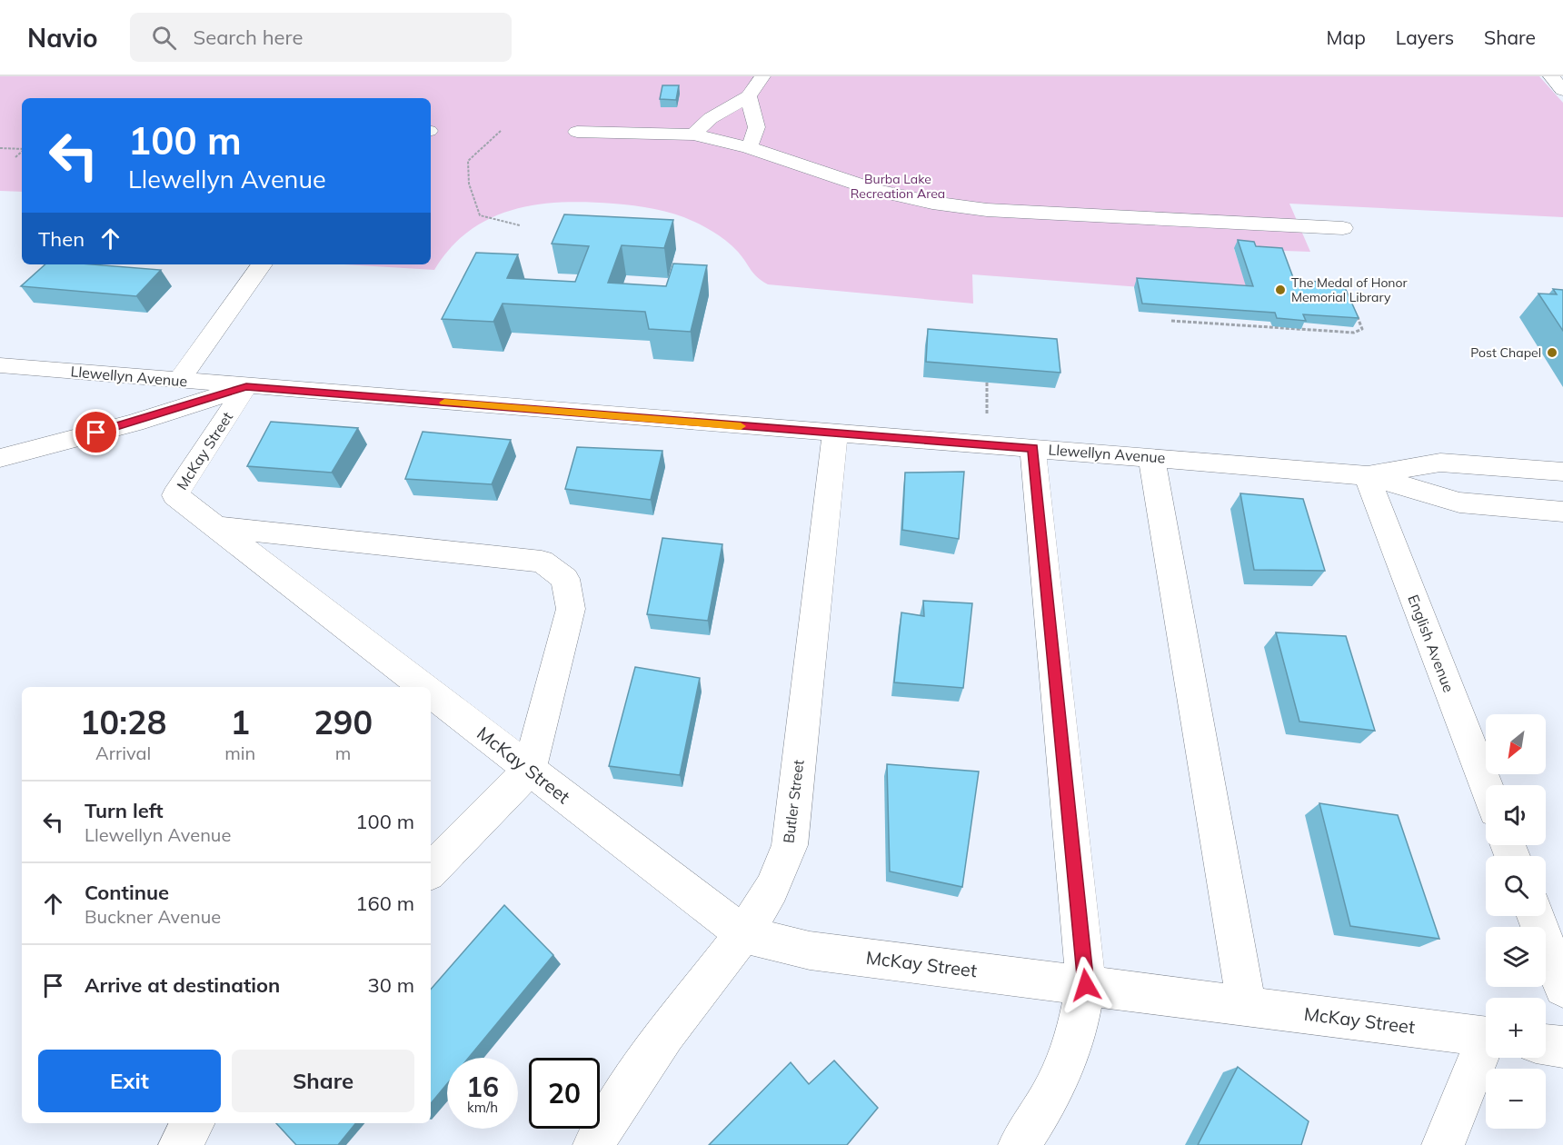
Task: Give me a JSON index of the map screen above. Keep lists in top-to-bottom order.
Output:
{
  "streets": {
    "street": [
      "Llewellyn Avenue",
      "McKay Street",
      "English Avenue",
      "Butler Street"
    ]
  },
  "crossings": [
    ["Llewellyn Avenue", "McKay Street"],
    ["Llewellyn Avenue", "English Avenue"],
    ["Llewellyn Avenue", "Butler Street"],
    ["McKay Street", "Butler Street"]
  ],
  "parks": ["Burba Lake Recreation Area"],
  "places": ["The Medal of Honor Memorial Library", "Post Chapel"],
  "north": "bottom left",
  "page": {
    "header": "Navio",
    "search": "Search here",
    "nav": ["Map", "Layers", "Share"],
    "turn": ["100 m", "Llewellyn Avenue"],
    "then": "Then",
    "eta": [
      "10:28",
      "Arrival",
      "1",
      "min",
      "290",
      "m"
    ],
    "map_buttons": ["+", "−"],
    "list": [
      {
        "name": "Turn left",
        "note": "Llewellyn Avenue",
        "value": "100 m"
      },
      {
        "name": "Continue",
        "note": "Buckner Avenue",
        "value": "160 m"
      },
      {
        "name": "Arrive at destination",
        "value": "30 m"
      }
    ],
    "buttons": ["Exit", "Share"],
    "speed": "16 km/h",
    "limit": "20"
  }
}
